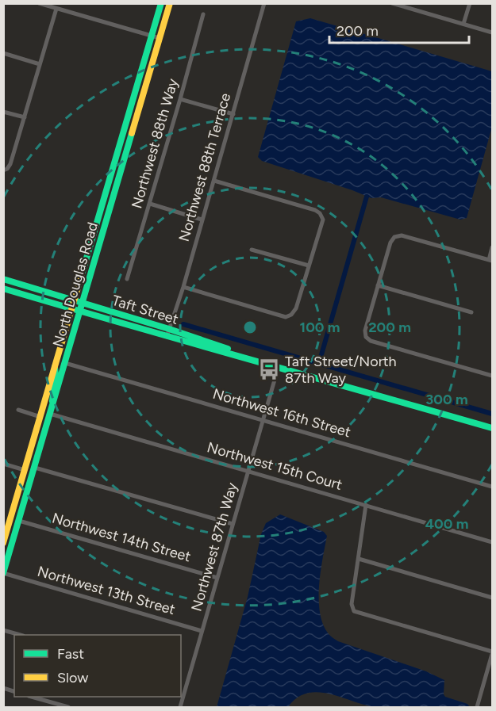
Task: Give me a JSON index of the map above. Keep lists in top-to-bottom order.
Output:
{
  "streets": {
    "main road": ["North Douglas Road", "Taft Street"],
    "street": [
      "Northwest 88th Way",
      "Northwest 88th Terrace",
      "Northwest 16th Street",
      "Northwest 15th Court",
      "Northwest 14th Street",
      "Northwest 87th Way",
      "Northwest 13th Street"
    ]
  },
  "crossings": [
    ["Northwest 88th Terrace", "Taft Street"],
    ["North Douglas Road", "Taft Street"],
    ["North Douglas Road", "Northwest 16th Street"],
    ["North Douglas Road", "Northwest 15th Court"],
    ["North Douglas Road", "Northwest 14th Street"],
    ["North Douglas Road", "Northwest 13th Street"],
    ["Taft Street", "Northwest 87th Way"],
    ["Northwest 16th Street", "Northwest 87th Way"],
    ["Northwest 15th Court", "Northwest 87th Way"],
    ["Northwest 14th Street", "Northwest 87th Way"],
    ["Northwest 87th Way", "Northwest 13th Street"]
  ],
  "places": {
    "bus stop": ["Taft Street/North 87th Way"]
  },
  "legend": ["Fast", "Slow"],
  "scale_bar": "200 m",
  "rings": [
    "100 m",
    "200 m",
    "300 m",
    "400 m"
  ]
}
